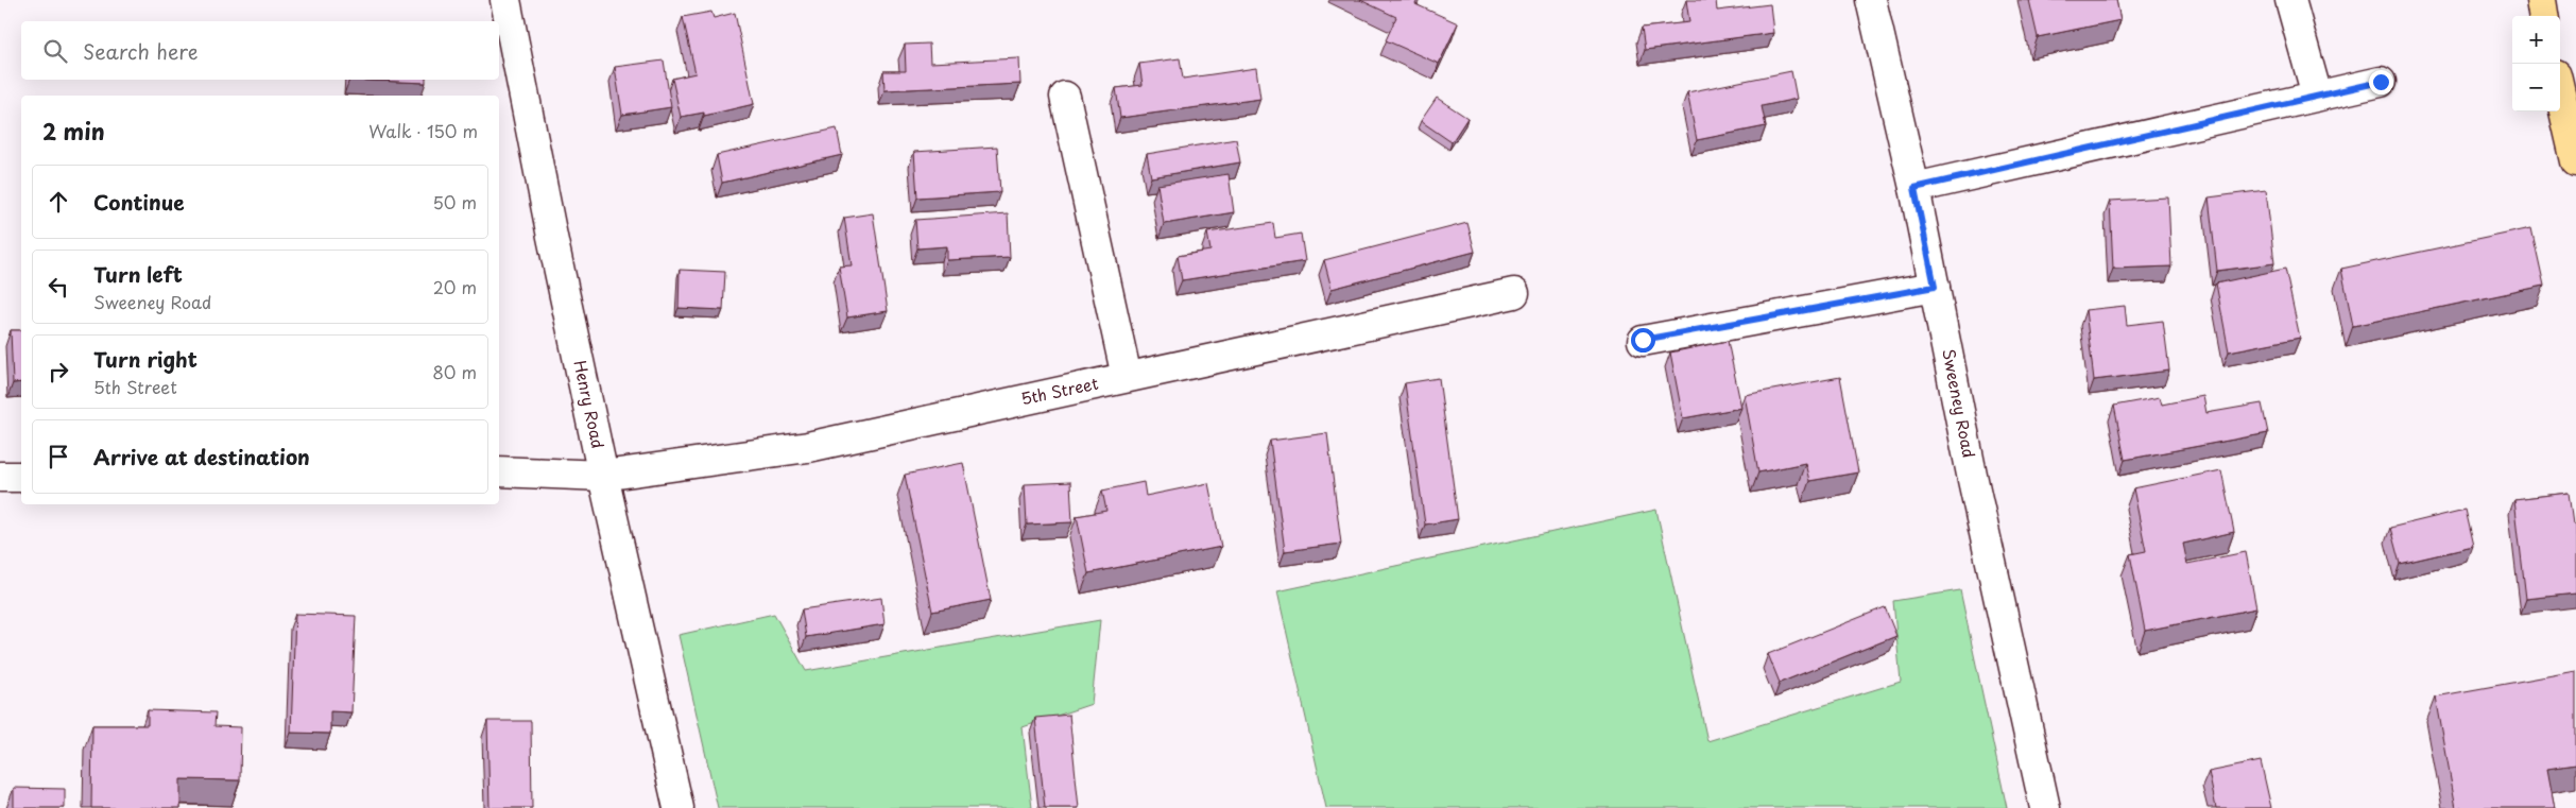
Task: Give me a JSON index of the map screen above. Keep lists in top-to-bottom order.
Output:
{
  "streets": {
    "street": ["5th Street", "Sweeney Road", "Henry Road"]
  },
  "crossings": [
    ["5th Street", "Henry Road"]
  ],
  "page": {
    "map_buttons": ["+", "−"],
    "search": "Search here",
    "heading": ["2 min", "Walk · 150 m"],
    "list": [
      ["Continue", "50 m"],
      ["Turn left", "Sweeney Road", "20 m"],
      ["Turn right", "5th Street", "80 m"],
      "Arrive at destination"
    ]
  }
}
